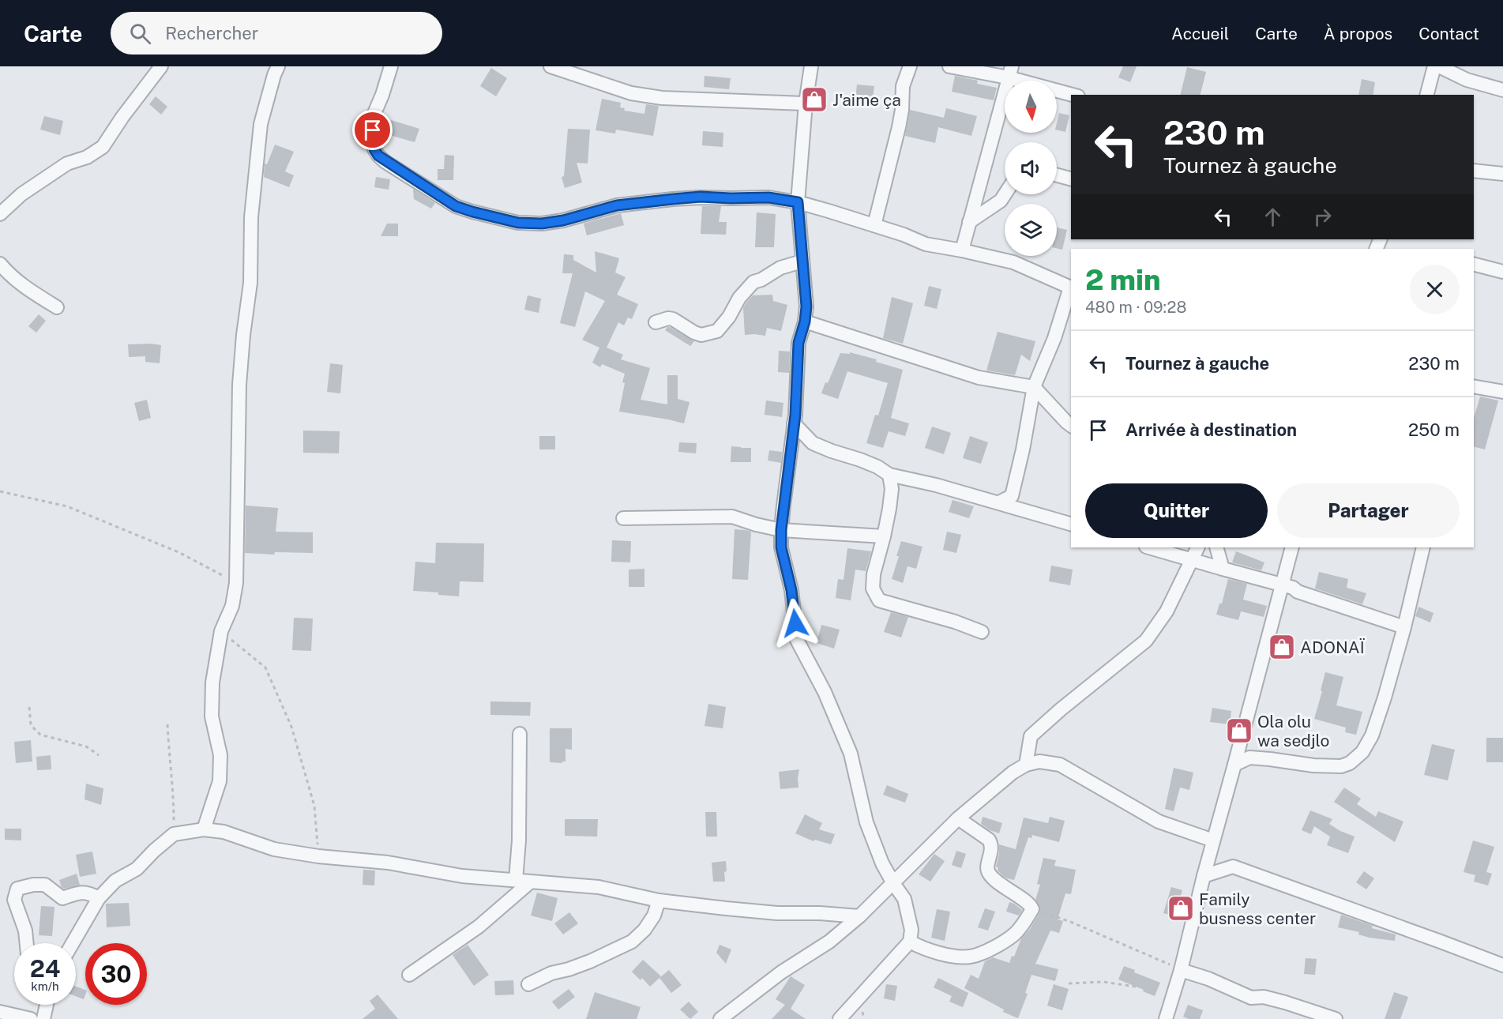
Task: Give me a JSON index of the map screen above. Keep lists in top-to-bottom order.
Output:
{
  "places": {
    "shop": [
      "J'aime ça",
      "ADONAÏ",
      "Ola olu wa sedjlo",
      "Family busness center"
    ]
  },
  "north": "bottom",
  "page": {
    "header": "Carte",
    "search": "Rechercher",
    "nav": [
      "Accueil",
      "Carte",
      "À propos",
      "Contact"
    ],
    "turn": ["230 m", "Tournez à gauche"],
    "heading": ["2 min", "480 m · 09:28"],
    "list": [
      {
        "name": "Tournez à gauche",
        "value": "230 m"
      },
      {
        "name": "Arrivée à destination",
        "value": "250 m"
      }
    ],
    "buttons": ["Quitter", "Partager"],
    "speed": "24 km/h",
    "limit": "30"
  }
}
